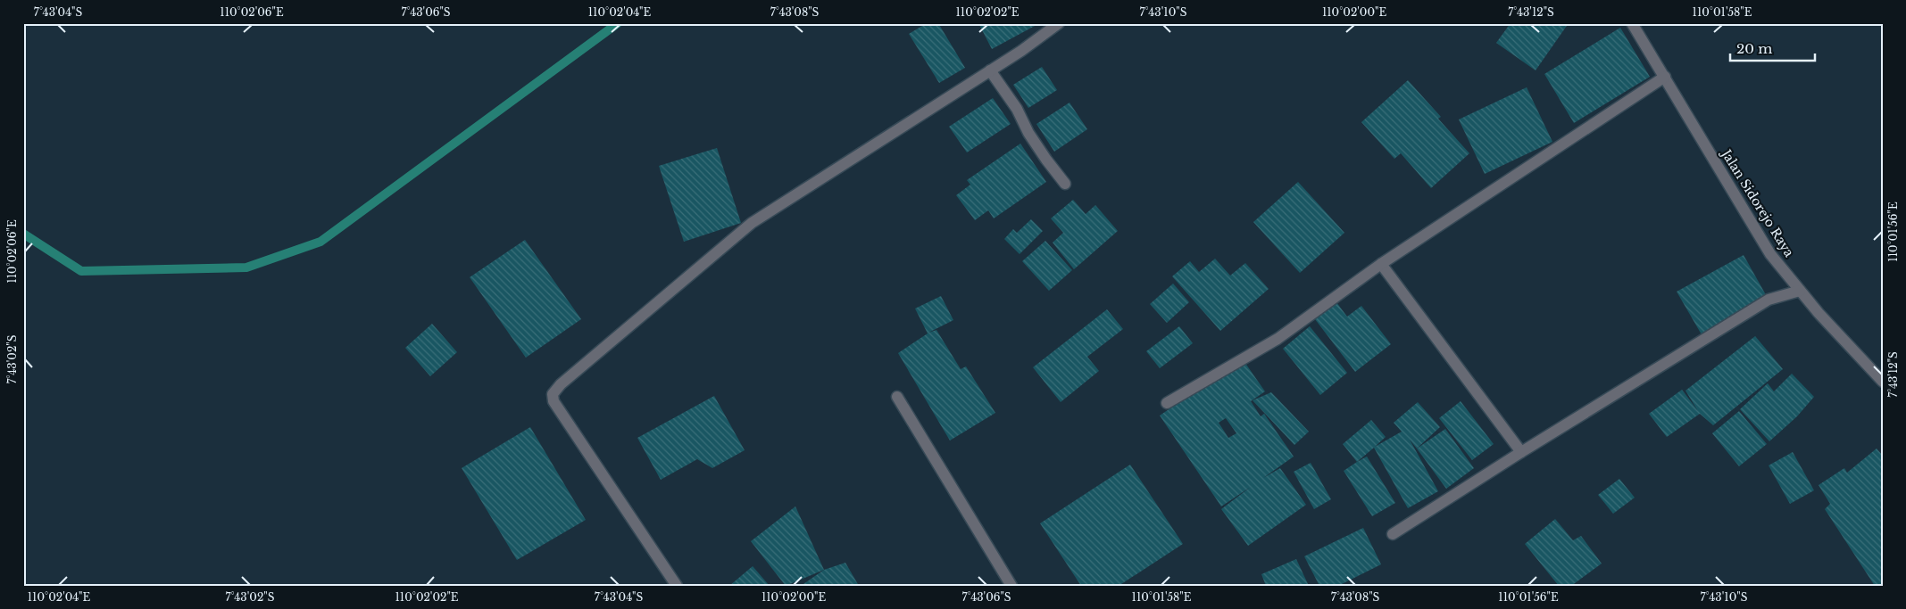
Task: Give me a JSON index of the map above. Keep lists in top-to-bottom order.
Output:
{
  "streets": {
    "street": ["Jalan Sidorejo Raya"]
  },
  "scale_bar": "20 m",
  "coordinates": [
    "7°43'04\"S",
    "110°02'06\"E",
    "7°43'06\"S",
    "110°02'04\"E",
    "7°43'08\"S",
    "110°02'02\"E",
    "7°43'10\"S",
    "110°02'00\"E",
    "7°43'12\"S",
    "110°01'58\"E",
    "110°01'56\"E",
    "7°43'02\"S"
  ]
}
